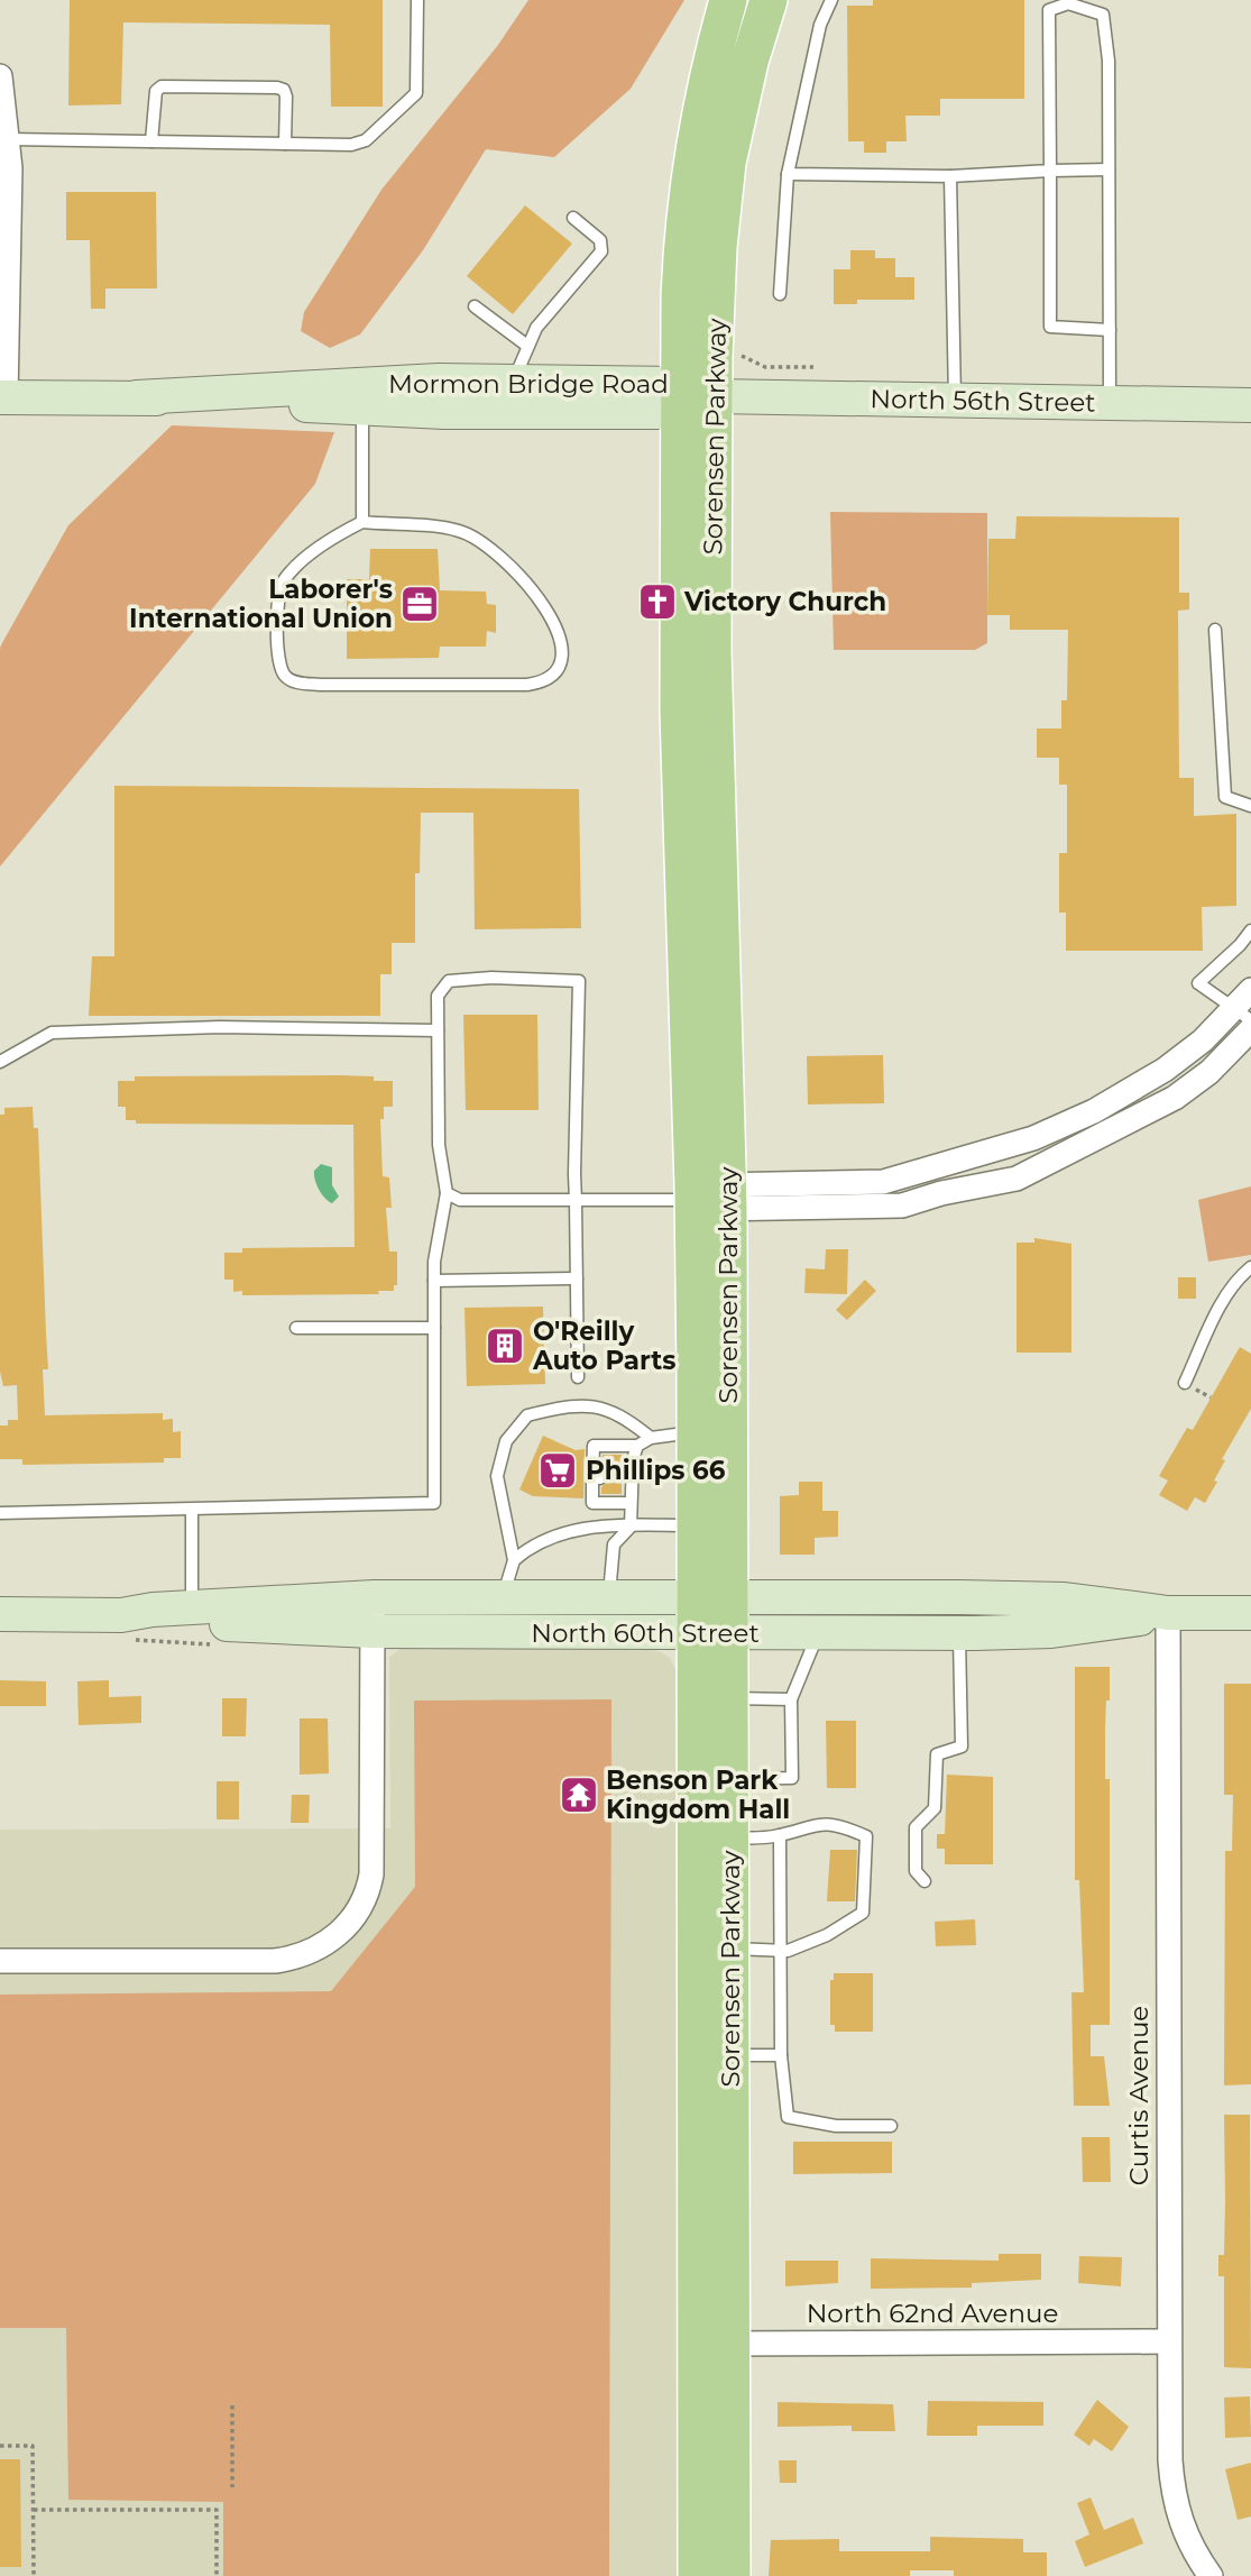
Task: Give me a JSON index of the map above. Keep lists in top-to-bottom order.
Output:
{
  "streets": {
    "main road": [
      "Mormon Bridge Road",
      "North 56th Street",
      "Sorensen Parkway",
      "North 60th Street"
    ],
    "street": ["Curtis Avenue", "North 62nd Avenue"]
  },
  "crossings": [
    ["Mormon Bridge Road", "North 56th Street"],
    ["Mormon Bridge Road", "Sorensen Parkway"],
    ["North 56th Street", "Sorensen Parkway"],
    ["Sorensen Parkway", "North 60th Street"],
    ["Sorensen Parkway", "North 62nd Avenue"],
    ["North 60th Street", "Curtis Avenue"],
    ["Curtis Avenue", "North 62nd Avenue"]
  ],
  "places": {
    "church": ["Victory Church"],
    "office": ["Laborer's International Union"],
    "building": ["O'Reilly Auto Parts"],
    "supermarket": ["Phillips 66"],
    "temple": ["Benson Park Kingdom Hall"]
  }
}
